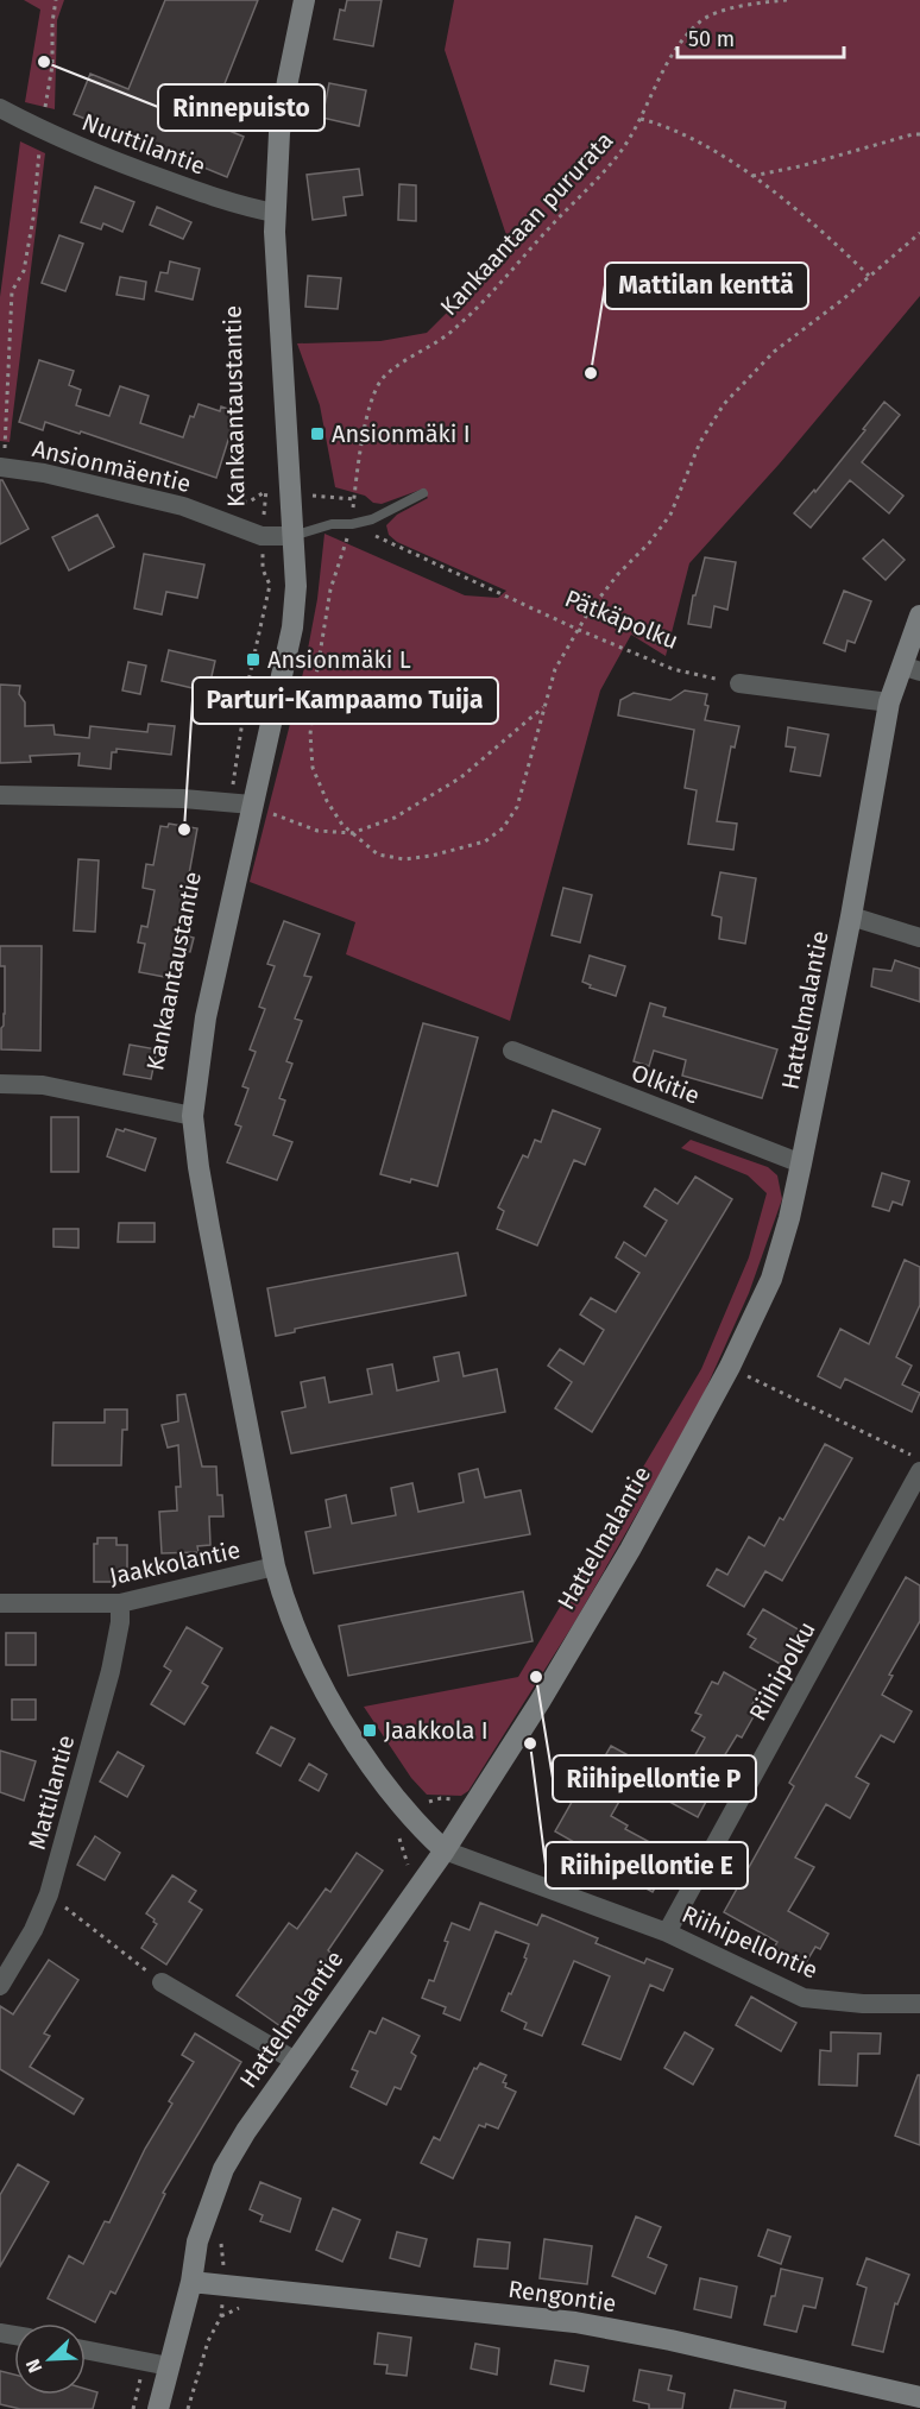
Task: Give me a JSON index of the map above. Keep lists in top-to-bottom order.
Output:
{
  "streets": {
    "street": [
      "Nuuttilantie",
      "Kankaantaustantie",
      "Ansionmäentie",
      "Hattelmalantie",
      "Olkitie",
      "Jaakkolantie",
      "Riihipolku",
      "Mattilantie",
      "Riihipellontie",
      "Rengontie"
    ],
    "path": ["Kankaantaan pururata", "Pätkäpolku"]
  },
  "crossings": [
    ["Nuuttilantie", "Kankaantaustantie"],
    ["Kankaantaan pururata", "Pätkäpolku"],
    ["Kankaantaustantie", "Ansionmäentie"],
    ["Kankaantaustantie", "Hattelmalantie"],
    ["Kankaantaustantie", "Jaakkolantie"],
    ["Kankaantaustantie", "Riihipellontie"],
    ["Hattelmalantie", "Olkitie"],
    ["Hattelmalantie", "Riihipellontie"],
    ["Hattelmalantie", "Rengontie"],
    ["Jaakkolantie", "Mattilantie"],
    ["Riihipolku", "Riihipellontie"]
  ],
  "places": {
    "other": [
      "Rinnepuisto",
      "Mattilan kenttä",
      "Parturi-Kampaamo Tuija",
      "Riihipellontie P",
      "Riihipellontie E"
    ],
    "transit": ["Ansionmäki I", "Ansionmäki L", "Jaakkola I"]
  },
  "scale_bar": "50 m",
  "north": "bottom left"
}
